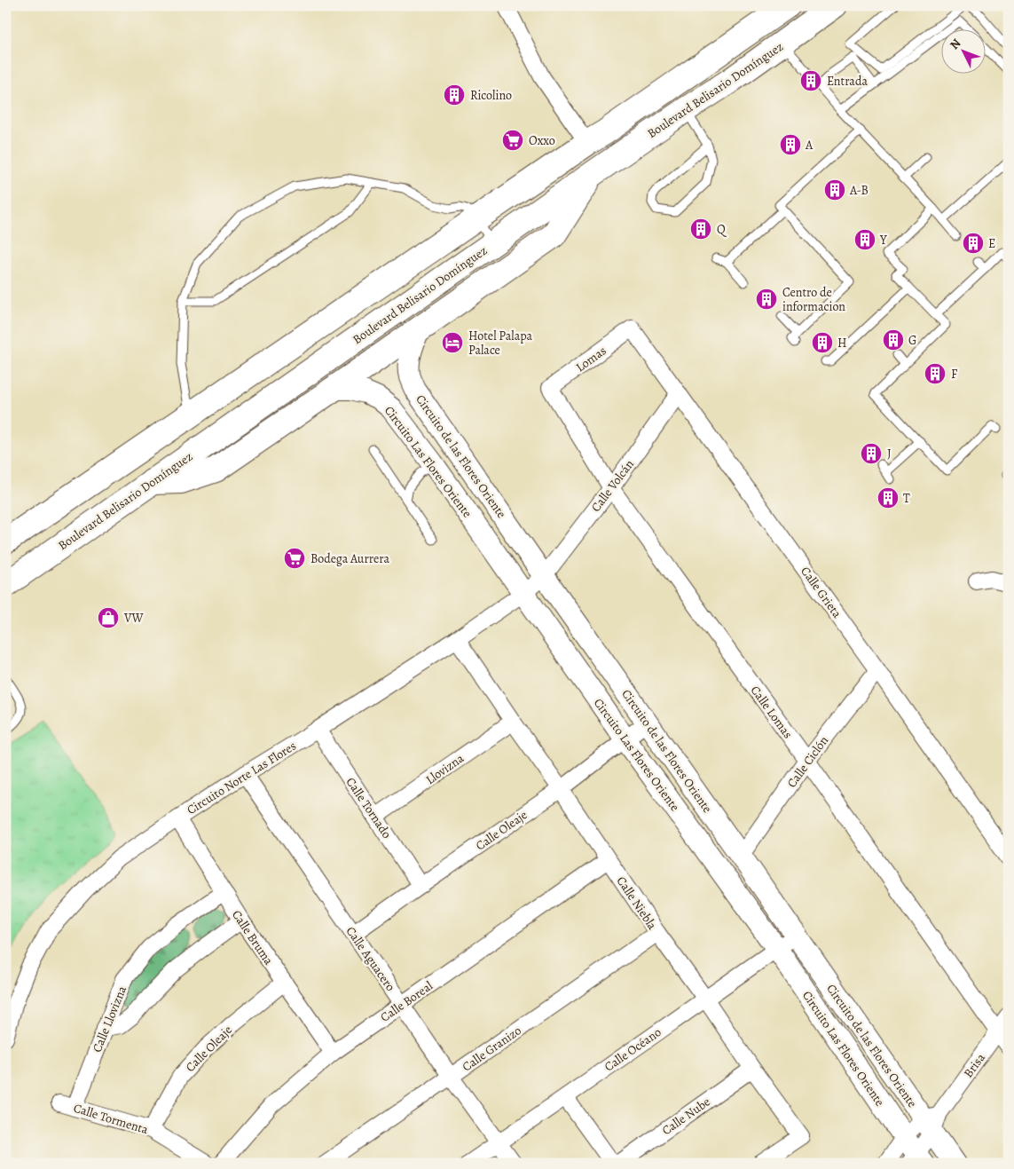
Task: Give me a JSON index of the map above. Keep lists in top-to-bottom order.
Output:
{
  "streets": {
    "main road": ["Boulevard Belisario Domínguez", "Circuito de las Flores Oriente", "Circuito Las Flores Oriente"],
    "street": [
      "Lomas",
      "Calle Volcán",
      "Calle Grieta",
      "Calle Lomas",
      "Calle Ciclón",
      "Llovizna",
      "Circuito Norte Las Flores",
      "Calle Tornado",
      "Calle Oleaje",
      "Calle Niebla",
      "Calle Bruma",
      "Calle Aguacero",
      "Calle Boreal",
      "Calle Llovizna",
      "Calle Granizo",
      "Calle Océano",
      "Brisa",
      "Calle Nube",
      "Calle Tormenta"
    ]
  },
  "crossings": [
    ["Lomas", "Calle Grieta"],
    ["Lomas", "Calle Lomas"],
    ["Circuito de las Flores Oriente", "Calle Volcán"],
    ["Circuito de las Flores Oriente", "Calle Ciclón"],
    ["Circuito de las Flores Oriente", "Circuito Norte Las Flores"],
    ["Circuito de las Flores Oriente", "Calle Oleaje"],
    ["Circuito de las Flores Oriente", "Calle Océano"],
    ["Circuito de las Flores Oriente", "Brisa"],
    ["Circuito Las Flores Oriente", "Circuito Norte Las Flores"],
    ["Circuito Las Flores Oriente", "Calle Oleaje"],
    ["Circuito Las Flores Oriente", "Calle Océano"],
    ["Circuito Las Flores Oriente", "Brisa"],
    ["Calle Volcán", "Calle Grieta"],
    ["Calle Volcán", "Calle Lomas"],
    ["Calle Volcán", "Circuito Norte Las Flores"],
    ["Calle Grieta", "Calle Ciclón"],
    ["Calle Lomas", "Calle Ciclón"],
    ["Calle Lomas", "Brisa"],
    ["Llovizna", "Calle Tornado"],
    ["Llovizna", "Calle Niebla"],
    ["Circuito Norte Las Flores", "Calle Tornado"],
    ["Circuito Norte Las Flores", "Calle Niebla"],
    ["Circuito Norte Las Flores", "Calle Bruma"],
    ["Circuito Norte Las Flores", "Calle Aguacero"],
    ["Calle Tornado", "Calle Oleaje"],
    ["Calle Oleaje", "Calle Niebla"],
    ["Calle Oleaje", "Calle Bruma"],
    ["Calle Oleaje", "Calle Aguacero"],
    ["Calle Oleaje", "Calle Tormenta"],
    ["Calle Niebla", "Calle Boreal"],
    ["Calle Niebla", "Calle Granizo"],
    ["Calle Niebla", "Calle Océano"],
    ["Calle Niebla", "Calle Nube"],
    ["Calle Bruma", "Calle Boreal"],
    ["Calle Bruma", "Calle Llovizna"],
    ["Calle Aguacero", "Calle Boreal"],
    ["Calle Aguacero", "Calle Granizo"],
    ["Calle Aguacero", "Calle Océano"],
    ["Calle Llovizna", "Calle Tormenta"]
  ],
  "places": {
    "building": [
      "Entrada",
      "Ricolino",
      "A",
      "A-B",
      "Q",
      "Y",
      "E",
      "Centro de informacion",
      "G",
      "H",
      "F",
      "J",
      "T"
    ],
    "supermarket": ["Oxxo", "Bodega Aurrera"],
    "hotel": ["Hotel Palapa Palace"],
    "shop": ["VW"]
  },
  "north": "top left"
}
